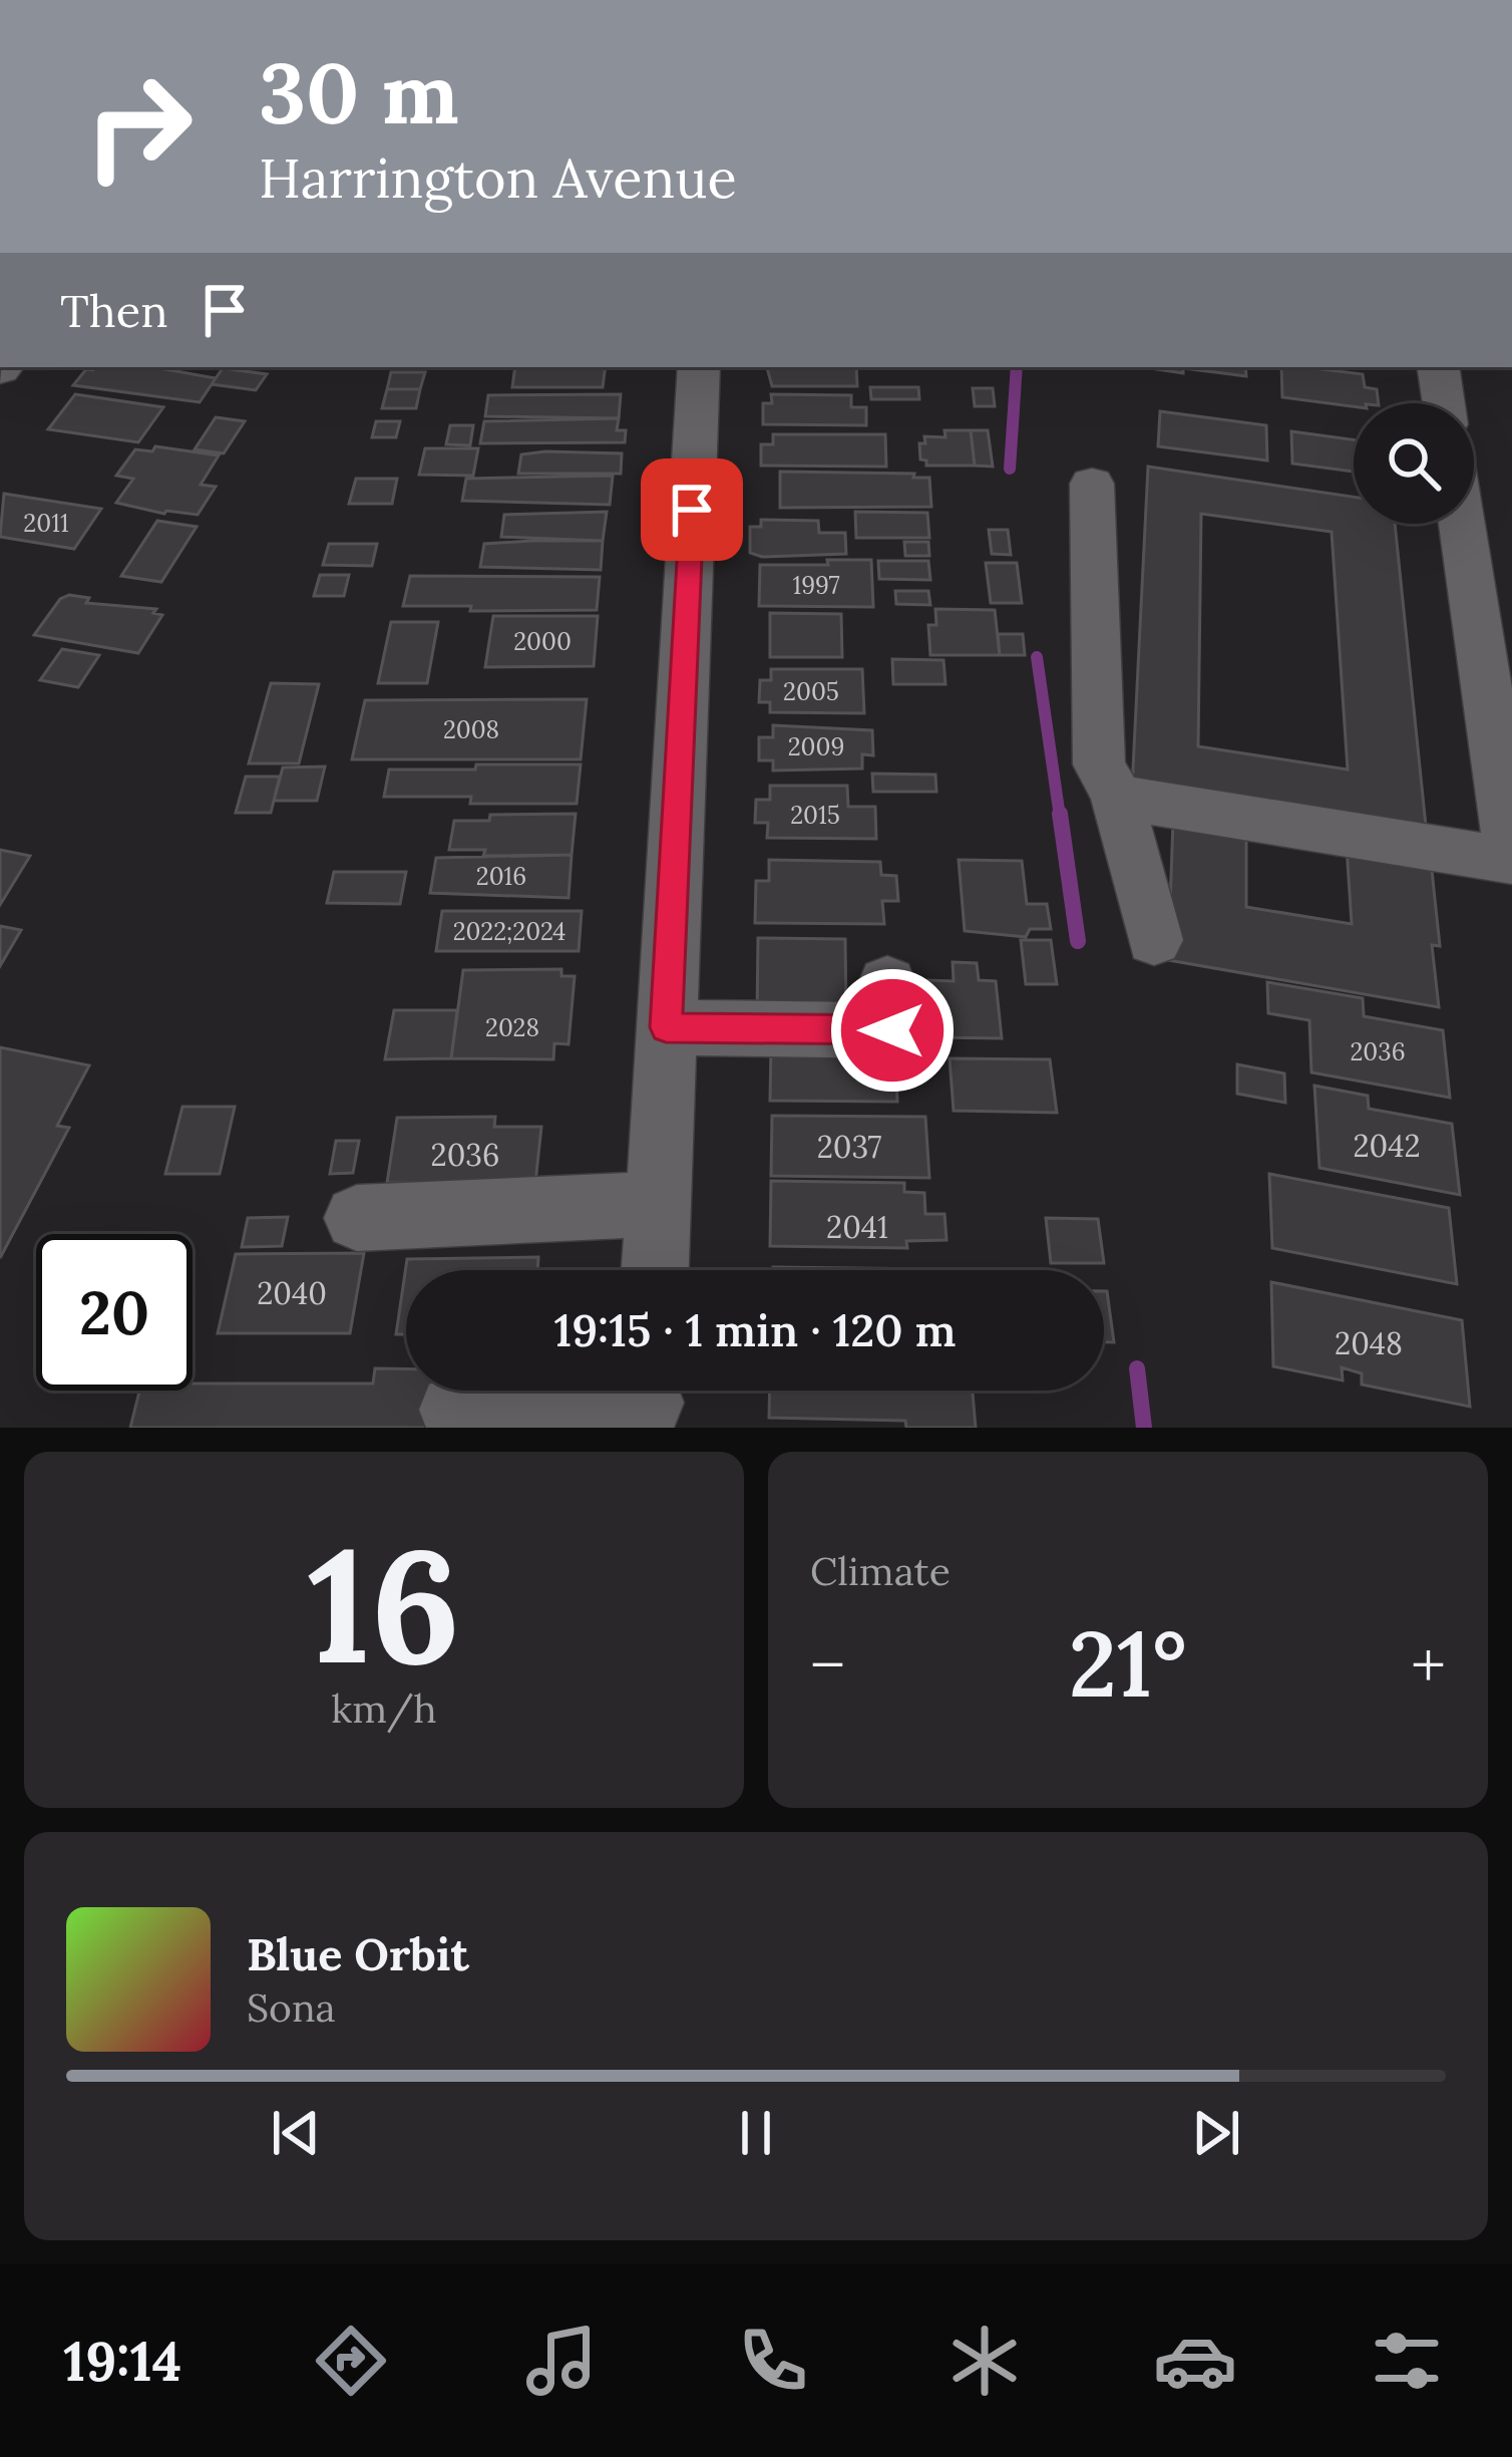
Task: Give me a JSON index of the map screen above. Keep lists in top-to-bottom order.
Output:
{
  "house_numbers": [
    "2011",
    "1997",
    "2000",
    "2005",
    "2008",
    "2009",
    "2015",
    "2016",
    "2022;2024",
    "2028",
    "2036",
    "2042",
    "2037",
    "2036",
    "2041",
    "2040",
    "2048"
  ],
  "page": {
    "turn": ["30 m", "Harrington Avenue"],
    "then": "Then",
    "limit": "20",
    "trip": "19:15 · 1 min · 120 m",
    "tile": [
      ["16", "km/h"],
      "Climate"
    ],
    "heat": ["−", "21°", "+"],
    "song": ["Blue Orbit", "Sona"],
    "tabs": "19:14"
  }
}
